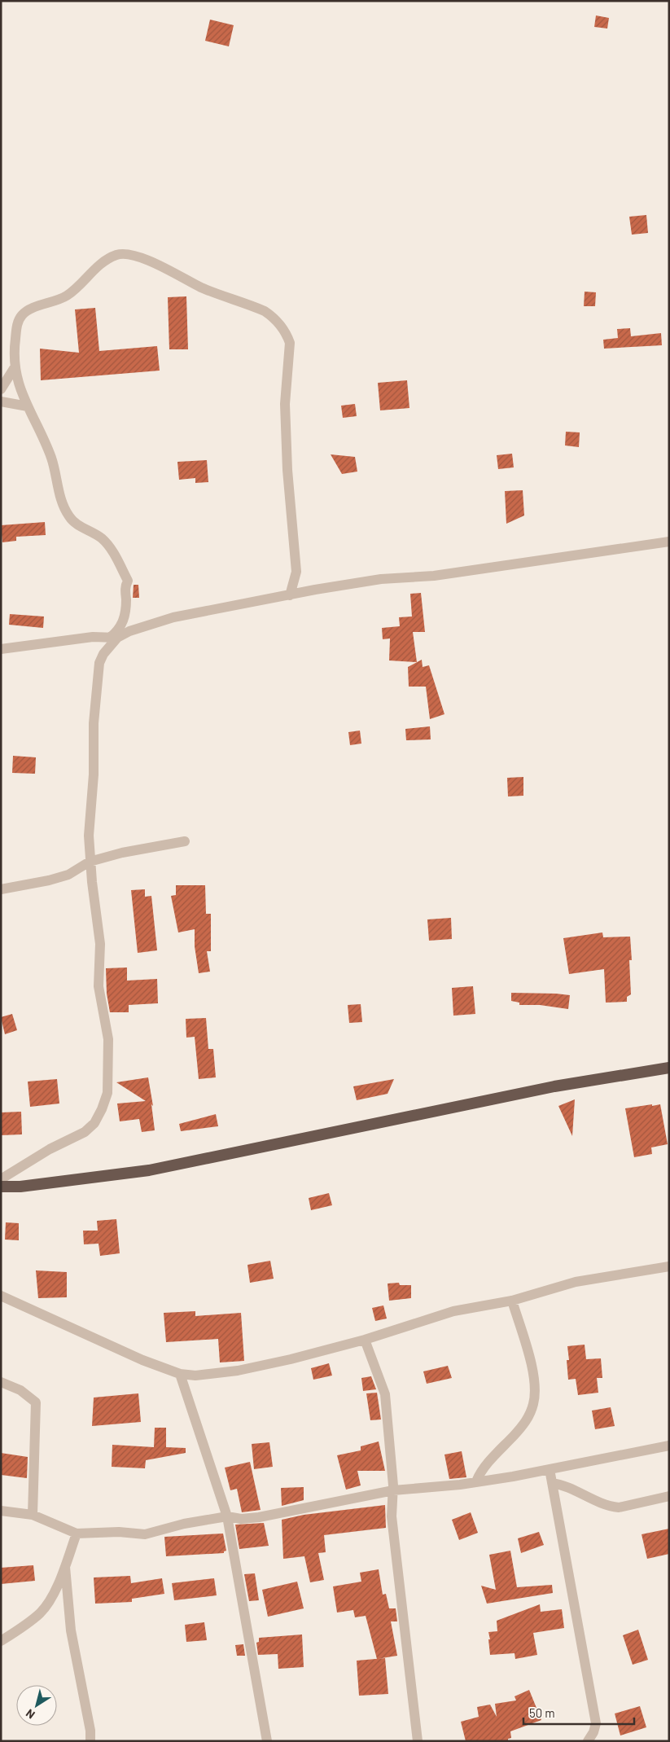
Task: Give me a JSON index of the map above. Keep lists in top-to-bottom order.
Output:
{
  "scale_bar": "50 m",
  "north": "bottom left"
}
